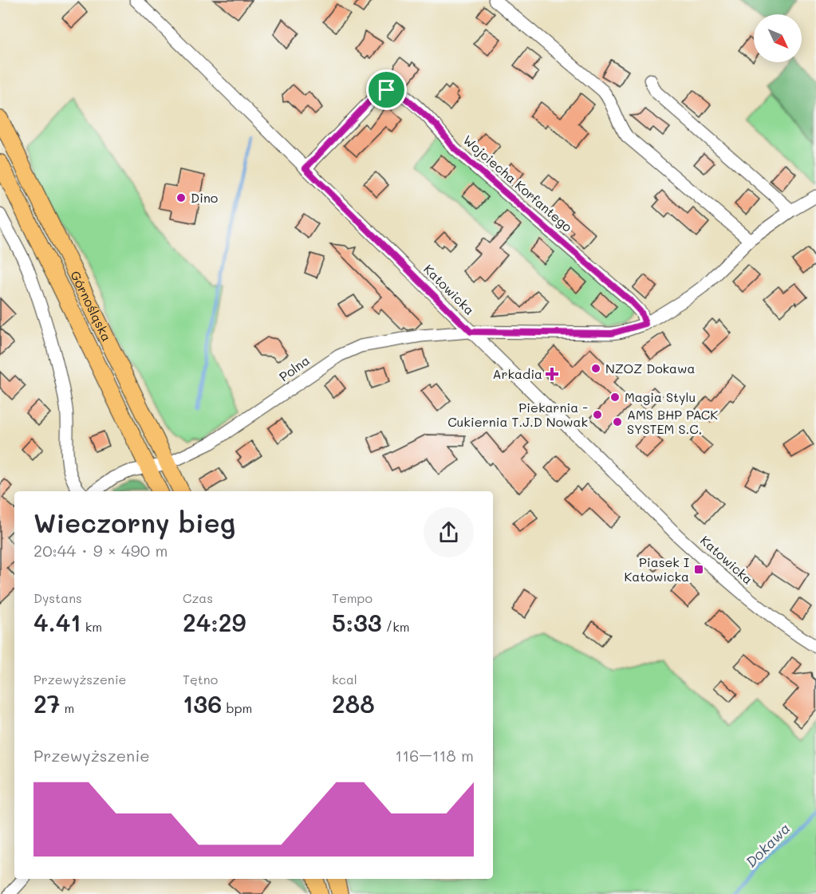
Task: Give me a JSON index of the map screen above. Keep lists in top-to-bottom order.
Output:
{
  "streets": {
    "main road": ["Górnośląska"],
    "street": ["Wojciecha Korfantego", "Katowicka", "Polna"]
  },
  "crossings": [
    ["Wojciecha Korfantego", "Katowicka"],
    ["Wojciecha Korfantego", "Polna"],
    ["Katowicka", "Polna"],
    ["Górnośląska", "Polna"]
  ],
  "water": ["Dokawa"],
  "places": {
    "other": [
      "Dino",
      "NZOZ Dokawa",
      "Magia Stylu",
      "Piekarnia - Cukiernia T.J.D Nowak",
      "AMS BHP PACK SYSTEM S.C."
    ],
    "health": ["Arkadia"],
    "transit": ["Piasek I Katowicka"]
  },
  "north": "bottom right",
  "page": {
    "heading": ["Wieczorny bieg", "20:44 · 9 × 490 m"],
    "stats": [
      ["Dystans", "4.41 km"],
      ["Czas", "24:29"],
      ["Tempo", "5:33 /km"],
      ["Przewyższenie", "27 m"],
      ["Tętno", "136 bpm"],
      ["kcal", "288"]
    ],
    "chart": ["Przewyższenie", "116–118 m"]
  }
}
